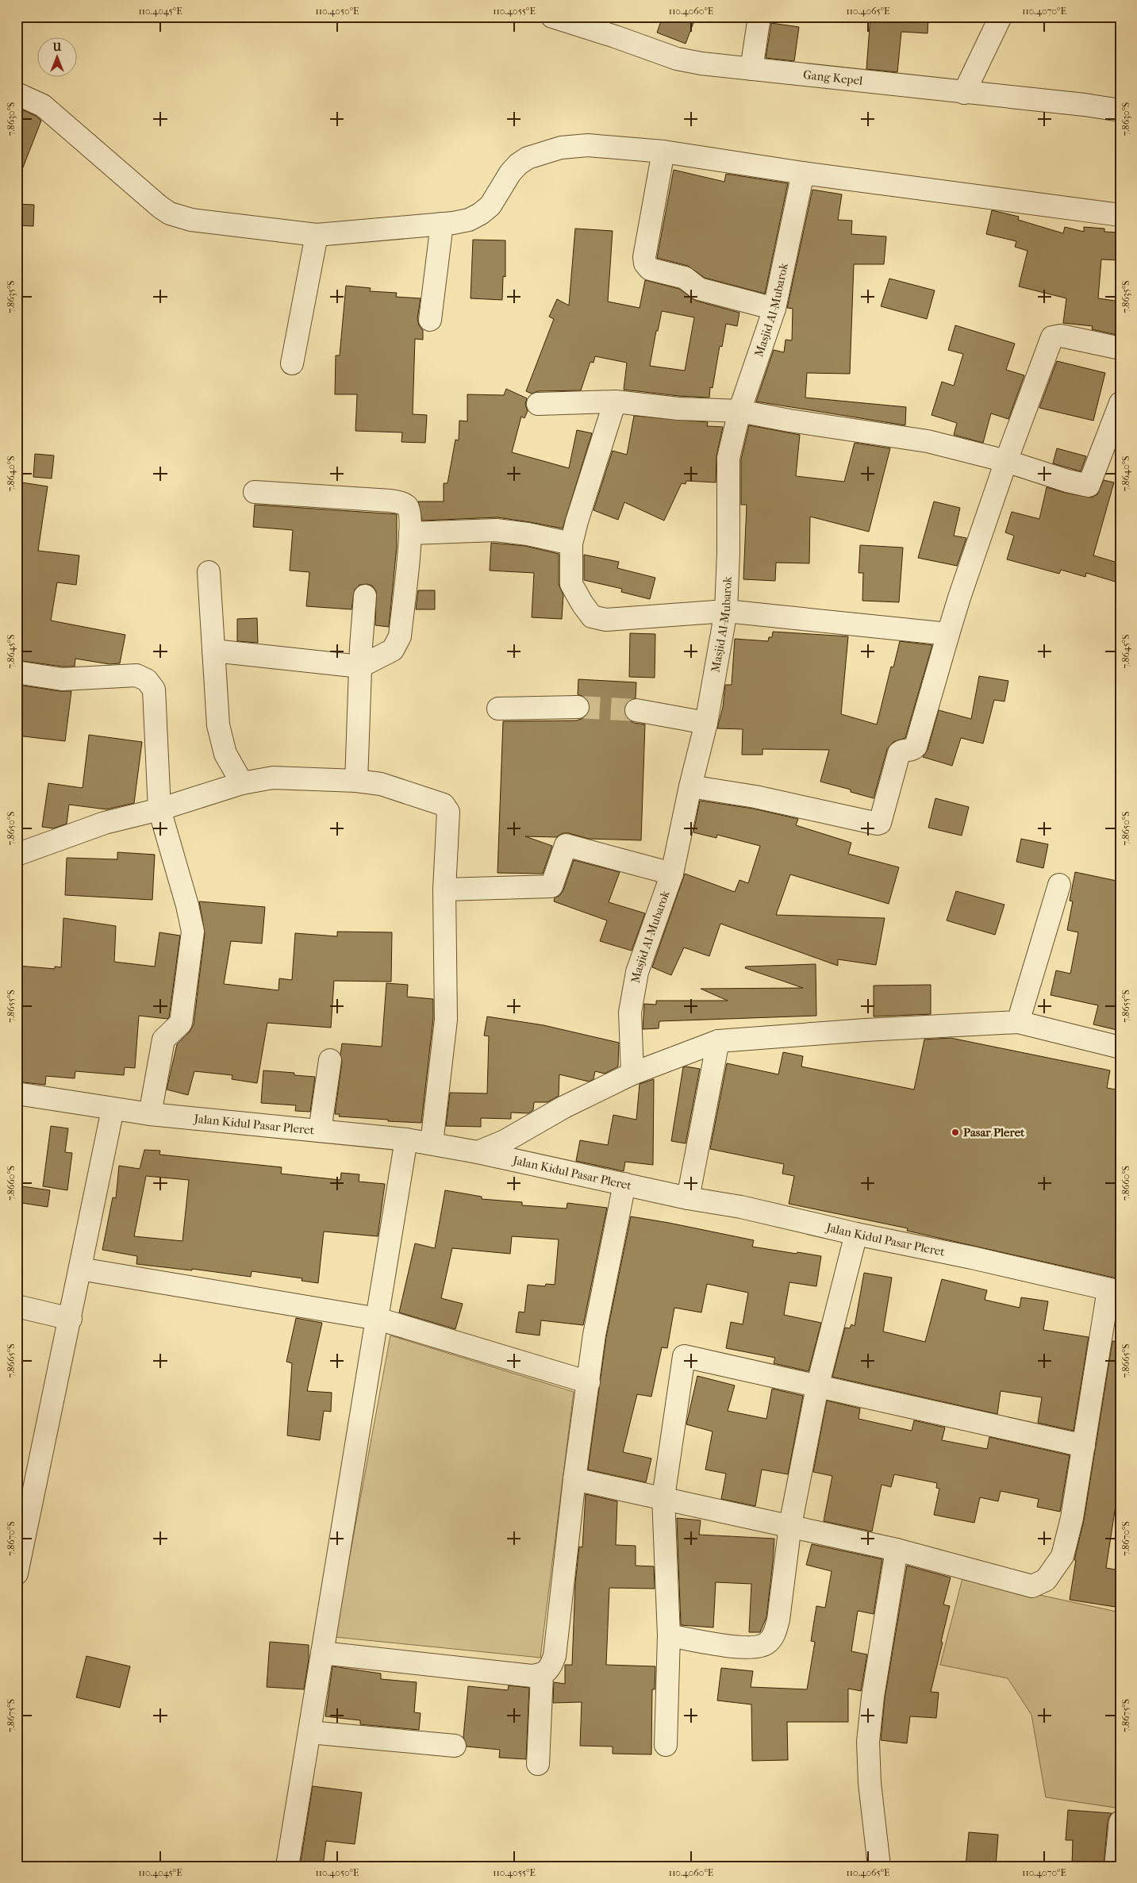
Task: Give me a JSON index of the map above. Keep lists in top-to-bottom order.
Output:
{
  "streets": {
    "street": ["Gang Kepel", "Masjid Al-Mubarok", "Jalan Kidul Pasar Pleret"]
  },
  "places": ["Pasar Pleret"],
  "north": "top",
  "coordinates": [
    "110.4045°E",
    "110.4050°E",
    "110.4055°E",
    "110.4060°E",
    "110.4065°E",
    "110.4070°E",
    "7.8630°S",
    "7.8635°S",
    "7.8640°S",
    "7.8645°S",
    "7.8650°S",
    "7.8655°S",
    "7.8660°S",
    "7.8665°S",
    "7.8670°S",
    "7.8675°S"
  ]
}
